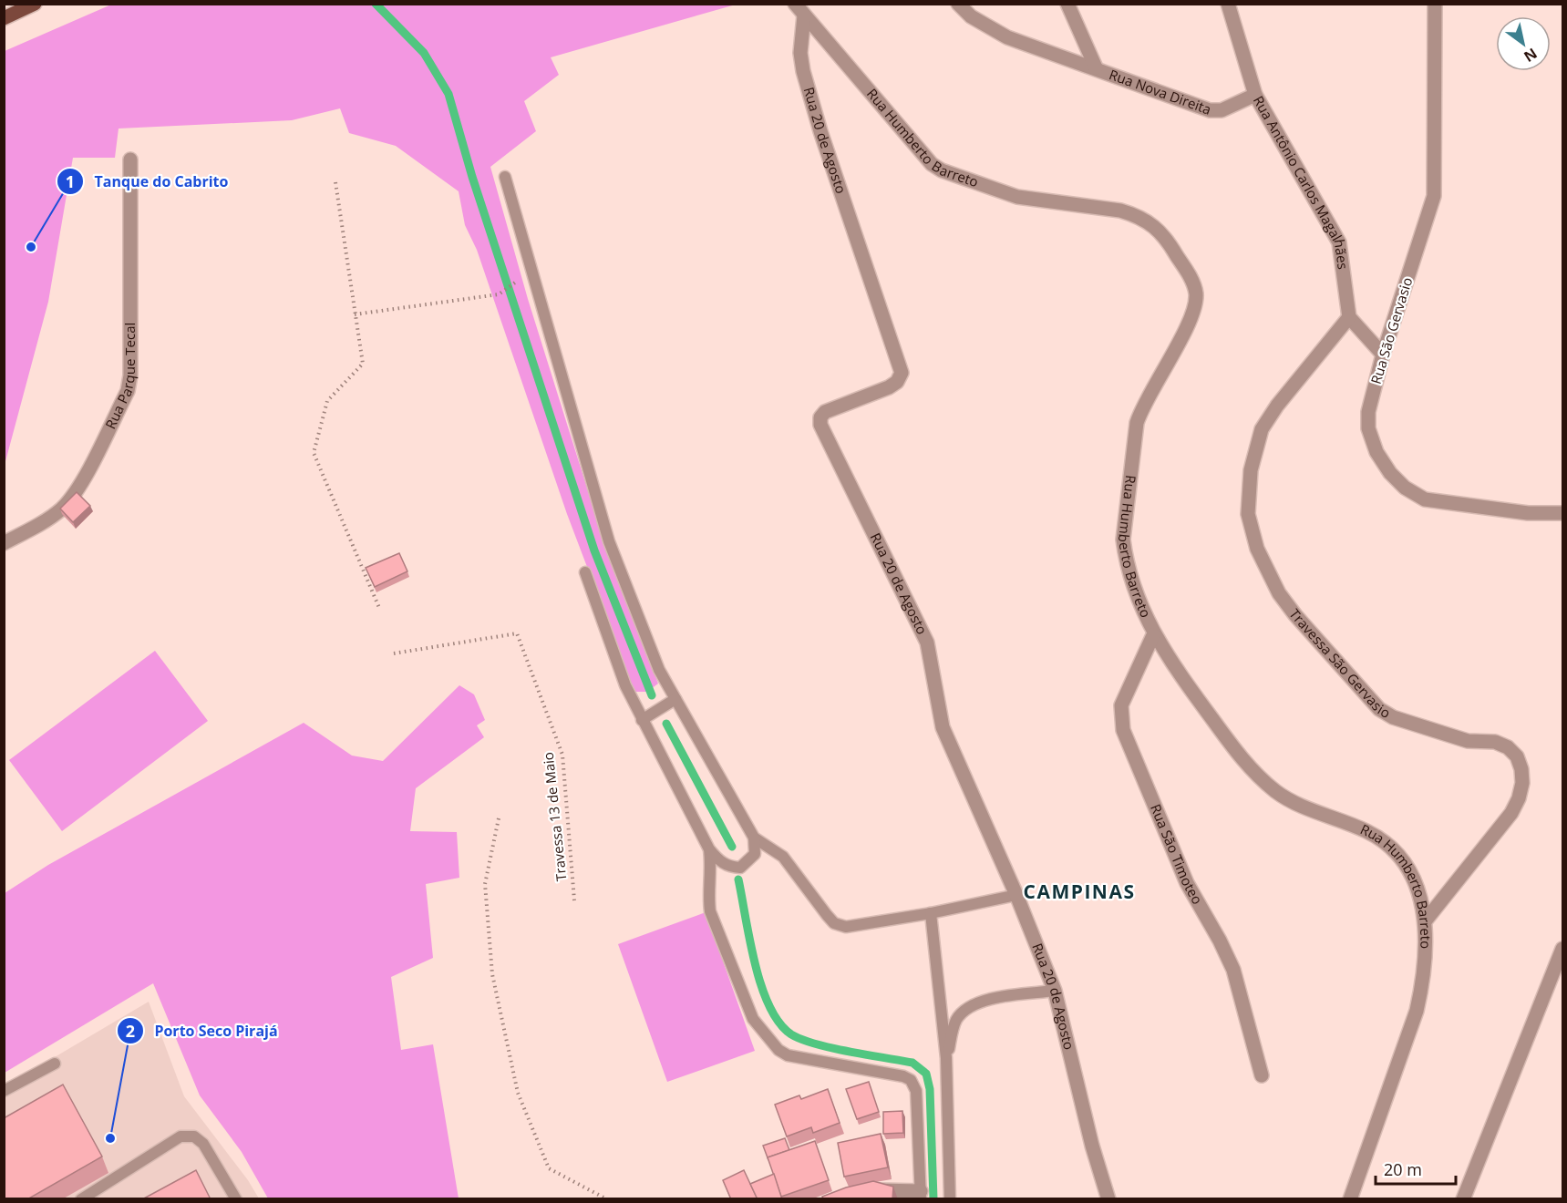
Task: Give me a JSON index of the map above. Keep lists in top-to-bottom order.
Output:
{
  "streets": {
    "street": [
      "Rua Nova Direita",
      "Rua Humberto Barreto",
      "Rua 20 de Agosto",
      "Rua Antônio Carlos Magalhães",
      "Rua São Gervasio",
      "Rua Parque Tecal",
      "Travessa São Gervasio",
      "Rua São Timoteo"
    ],
    "path": ["Travessa 13 de Maio"]
  },
  "crossings": [
    ["Rua Nova Direita", "Rua Antônio Carlos Magalhães"],
    ["Rua Humberto Barreto", "Rua 20 de Agosto"],
    ["Rua Humberto Barreto", "Travessa São Gervasio"],
    ["Rua Humberto Barreto", "Rua São Timoteo"],
    ["Rua Antônio Carlos Magalhães", "Travessa São Gervasio"]
  ],
  "districts": ["CAMPINAS"],
  "places": ["Tanque do Cabrito", "Porto Seco Pirajá"],
  "scale_bar": "20 m",
  "north": "bottom right"
}
